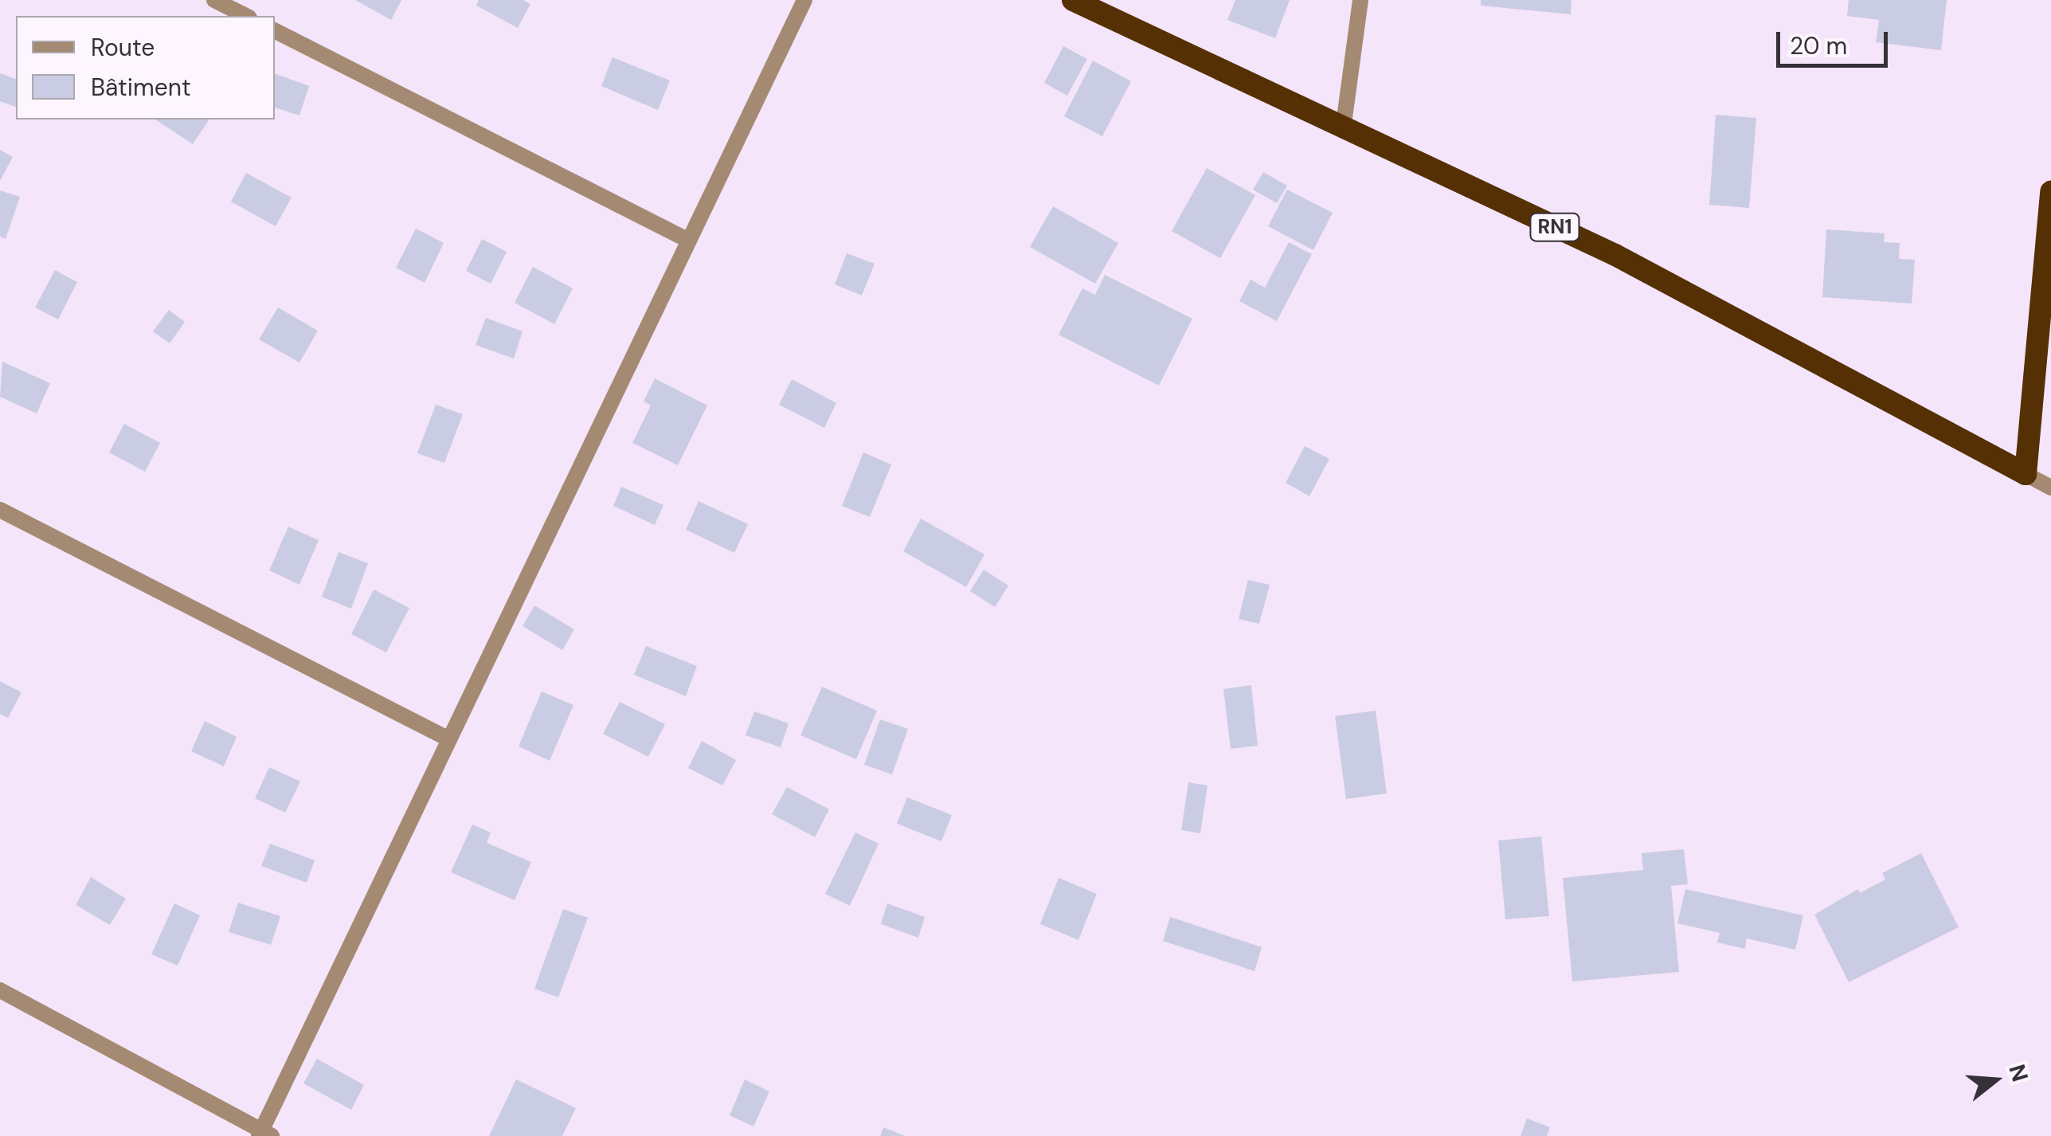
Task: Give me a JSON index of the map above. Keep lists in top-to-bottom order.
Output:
{
  "streets": {
    "highway": ["RN1"]
  },
  "legend": ["Route", "Bâtiment"],
  "scale_bar": "20 m",
  "north": "right"
}
